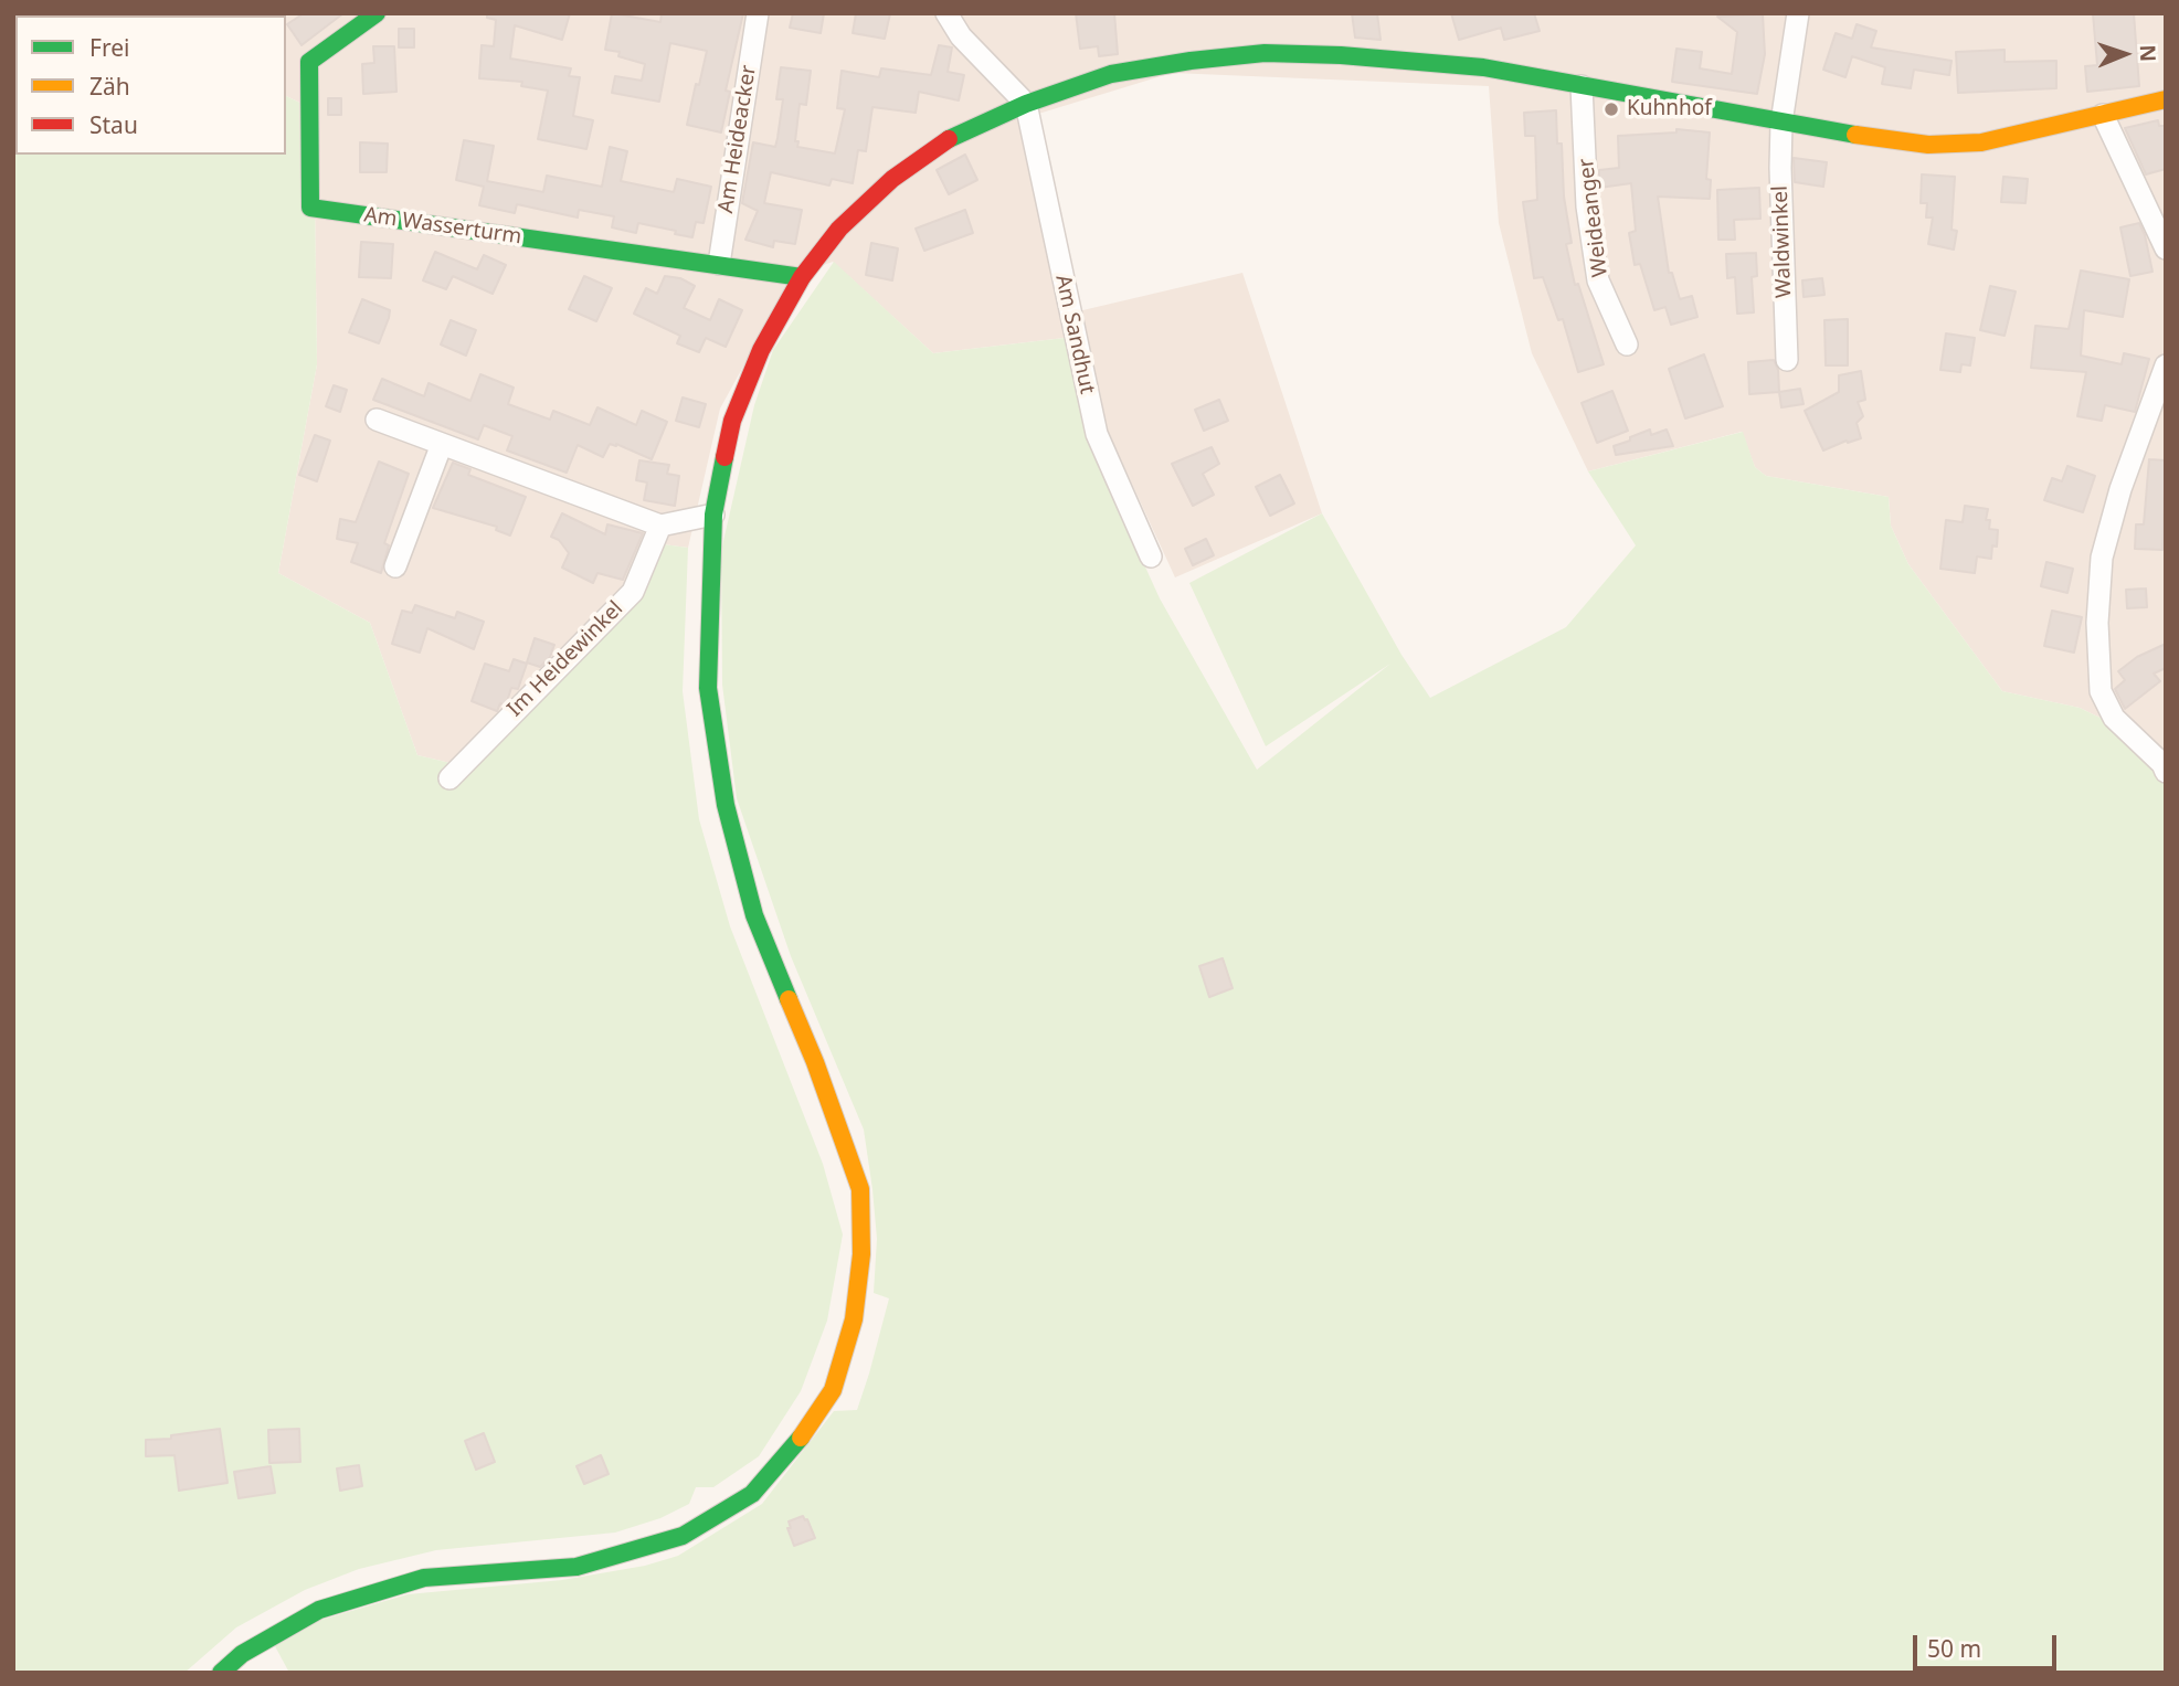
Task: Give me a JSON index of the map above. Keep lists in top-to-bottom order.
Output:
{
  "streets": {
    "street": [
      "Am Heideacker",
      "Weideanger",
      "Am Wasserturm",
      "Waldwinkel",
      "Am Sandhut",
      "Im Heidewinkel"
    ]
  },
  "crossings": [
    ["Am Heideacker", "Am Wasserturm"]
  ],
  "places": ["Kuhnhof"],
  "legend": ["Frei", "Zäh", "Stau"],
  "scale_bar": "50 m",
  "north": "right"
}
